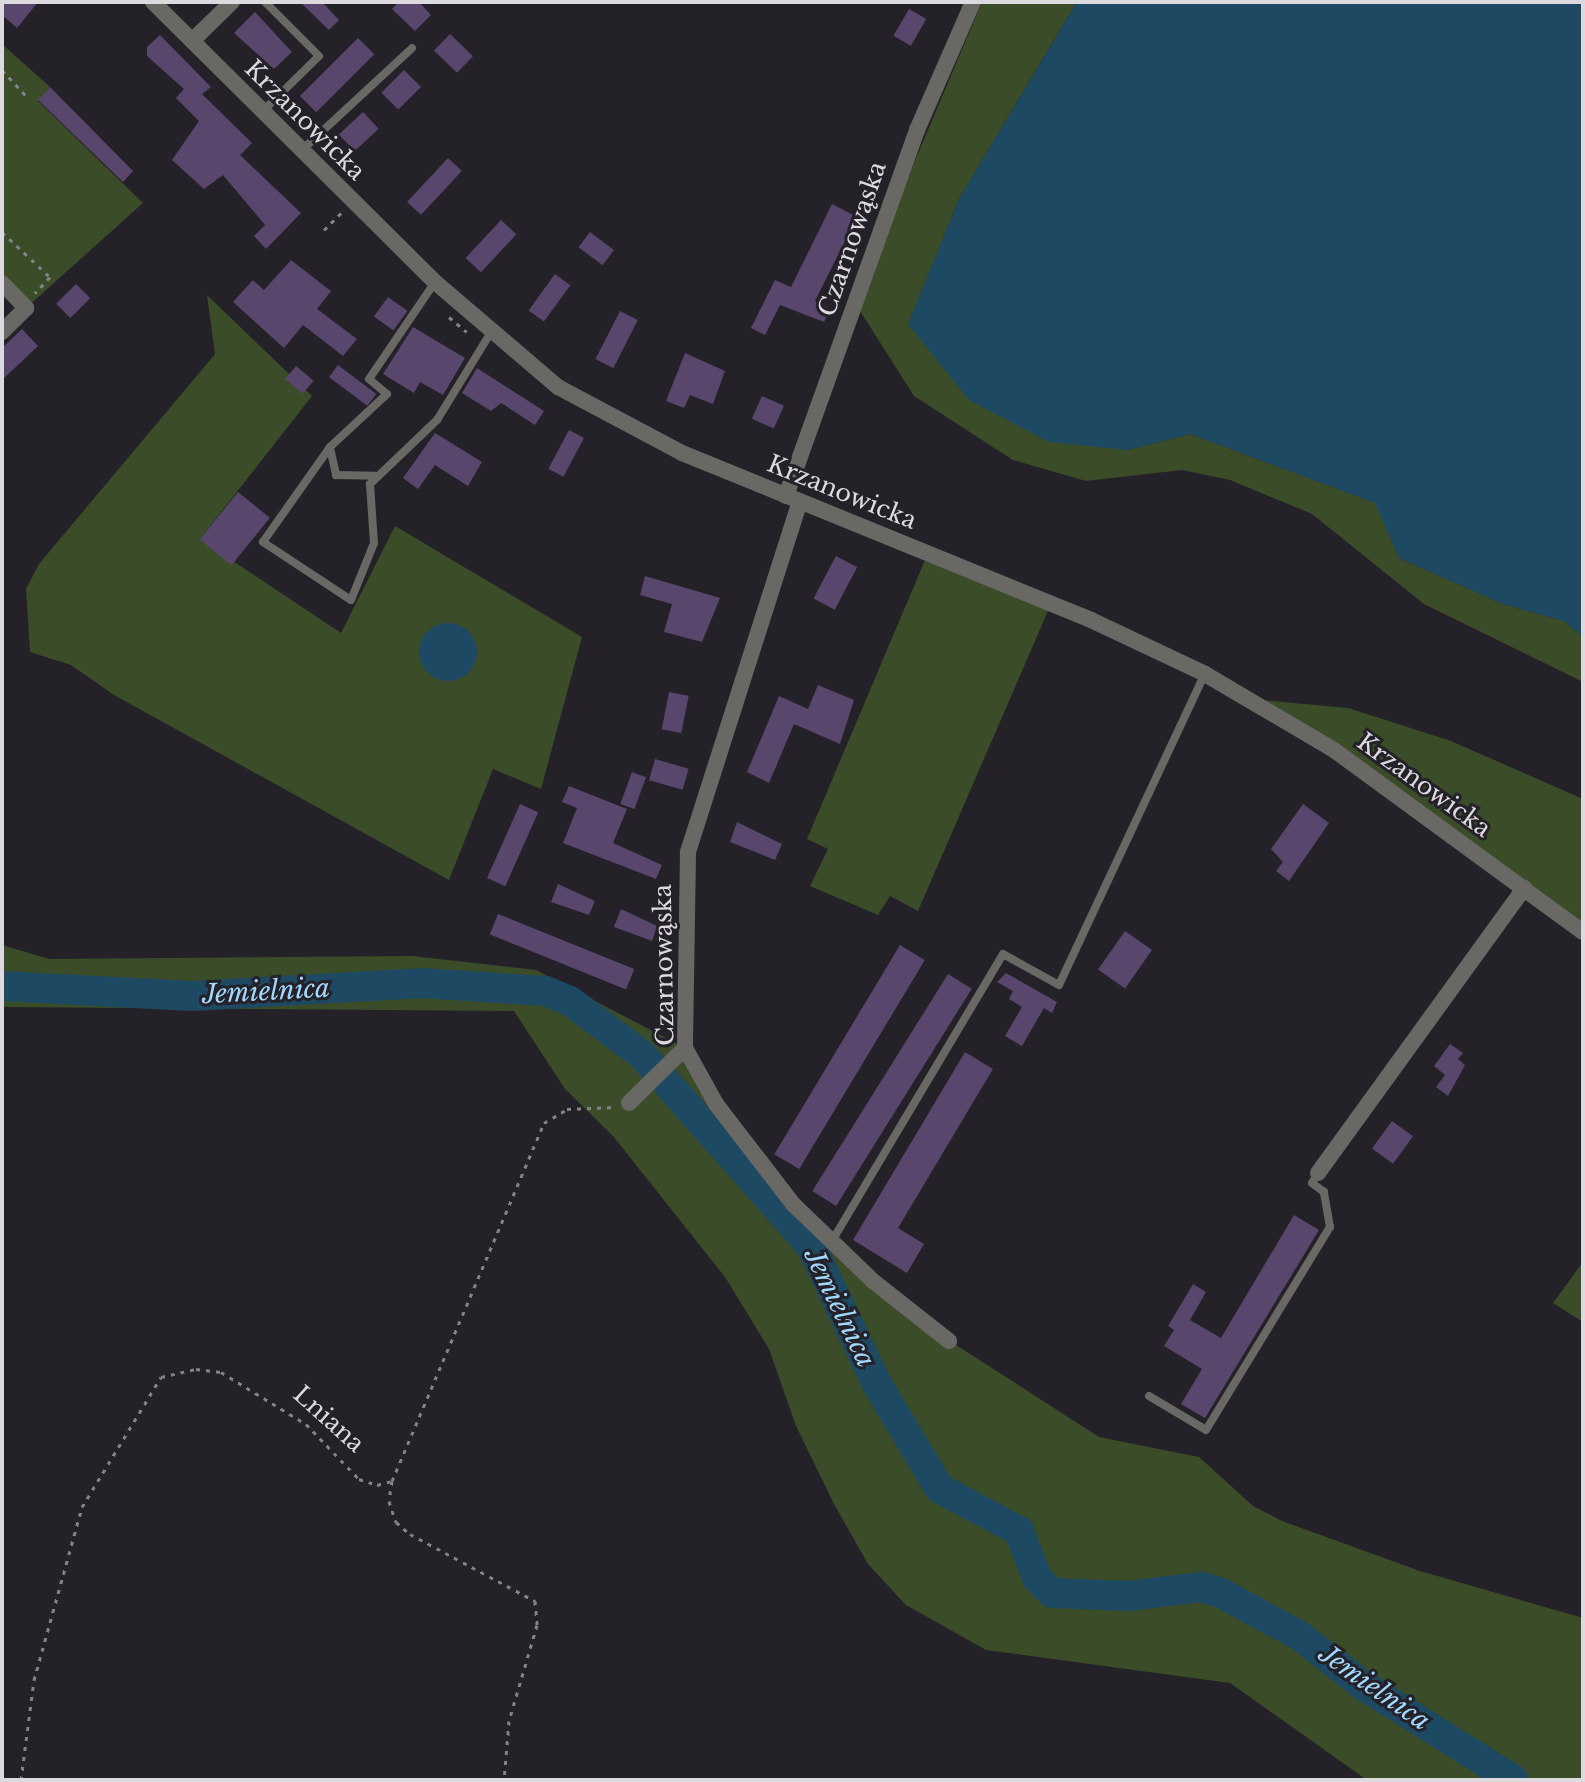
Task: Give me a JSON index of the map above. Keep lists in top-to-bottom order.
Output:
{
  "streets": {
    "street": ["Krzanowicka", "Czarnowąska"],
    "path": ["Lniana"]
  },
  "crossings": [
    ["Krzanowicka", "Czarnowąska"]
  ],
  "water": ["Jemielnica"]
}
